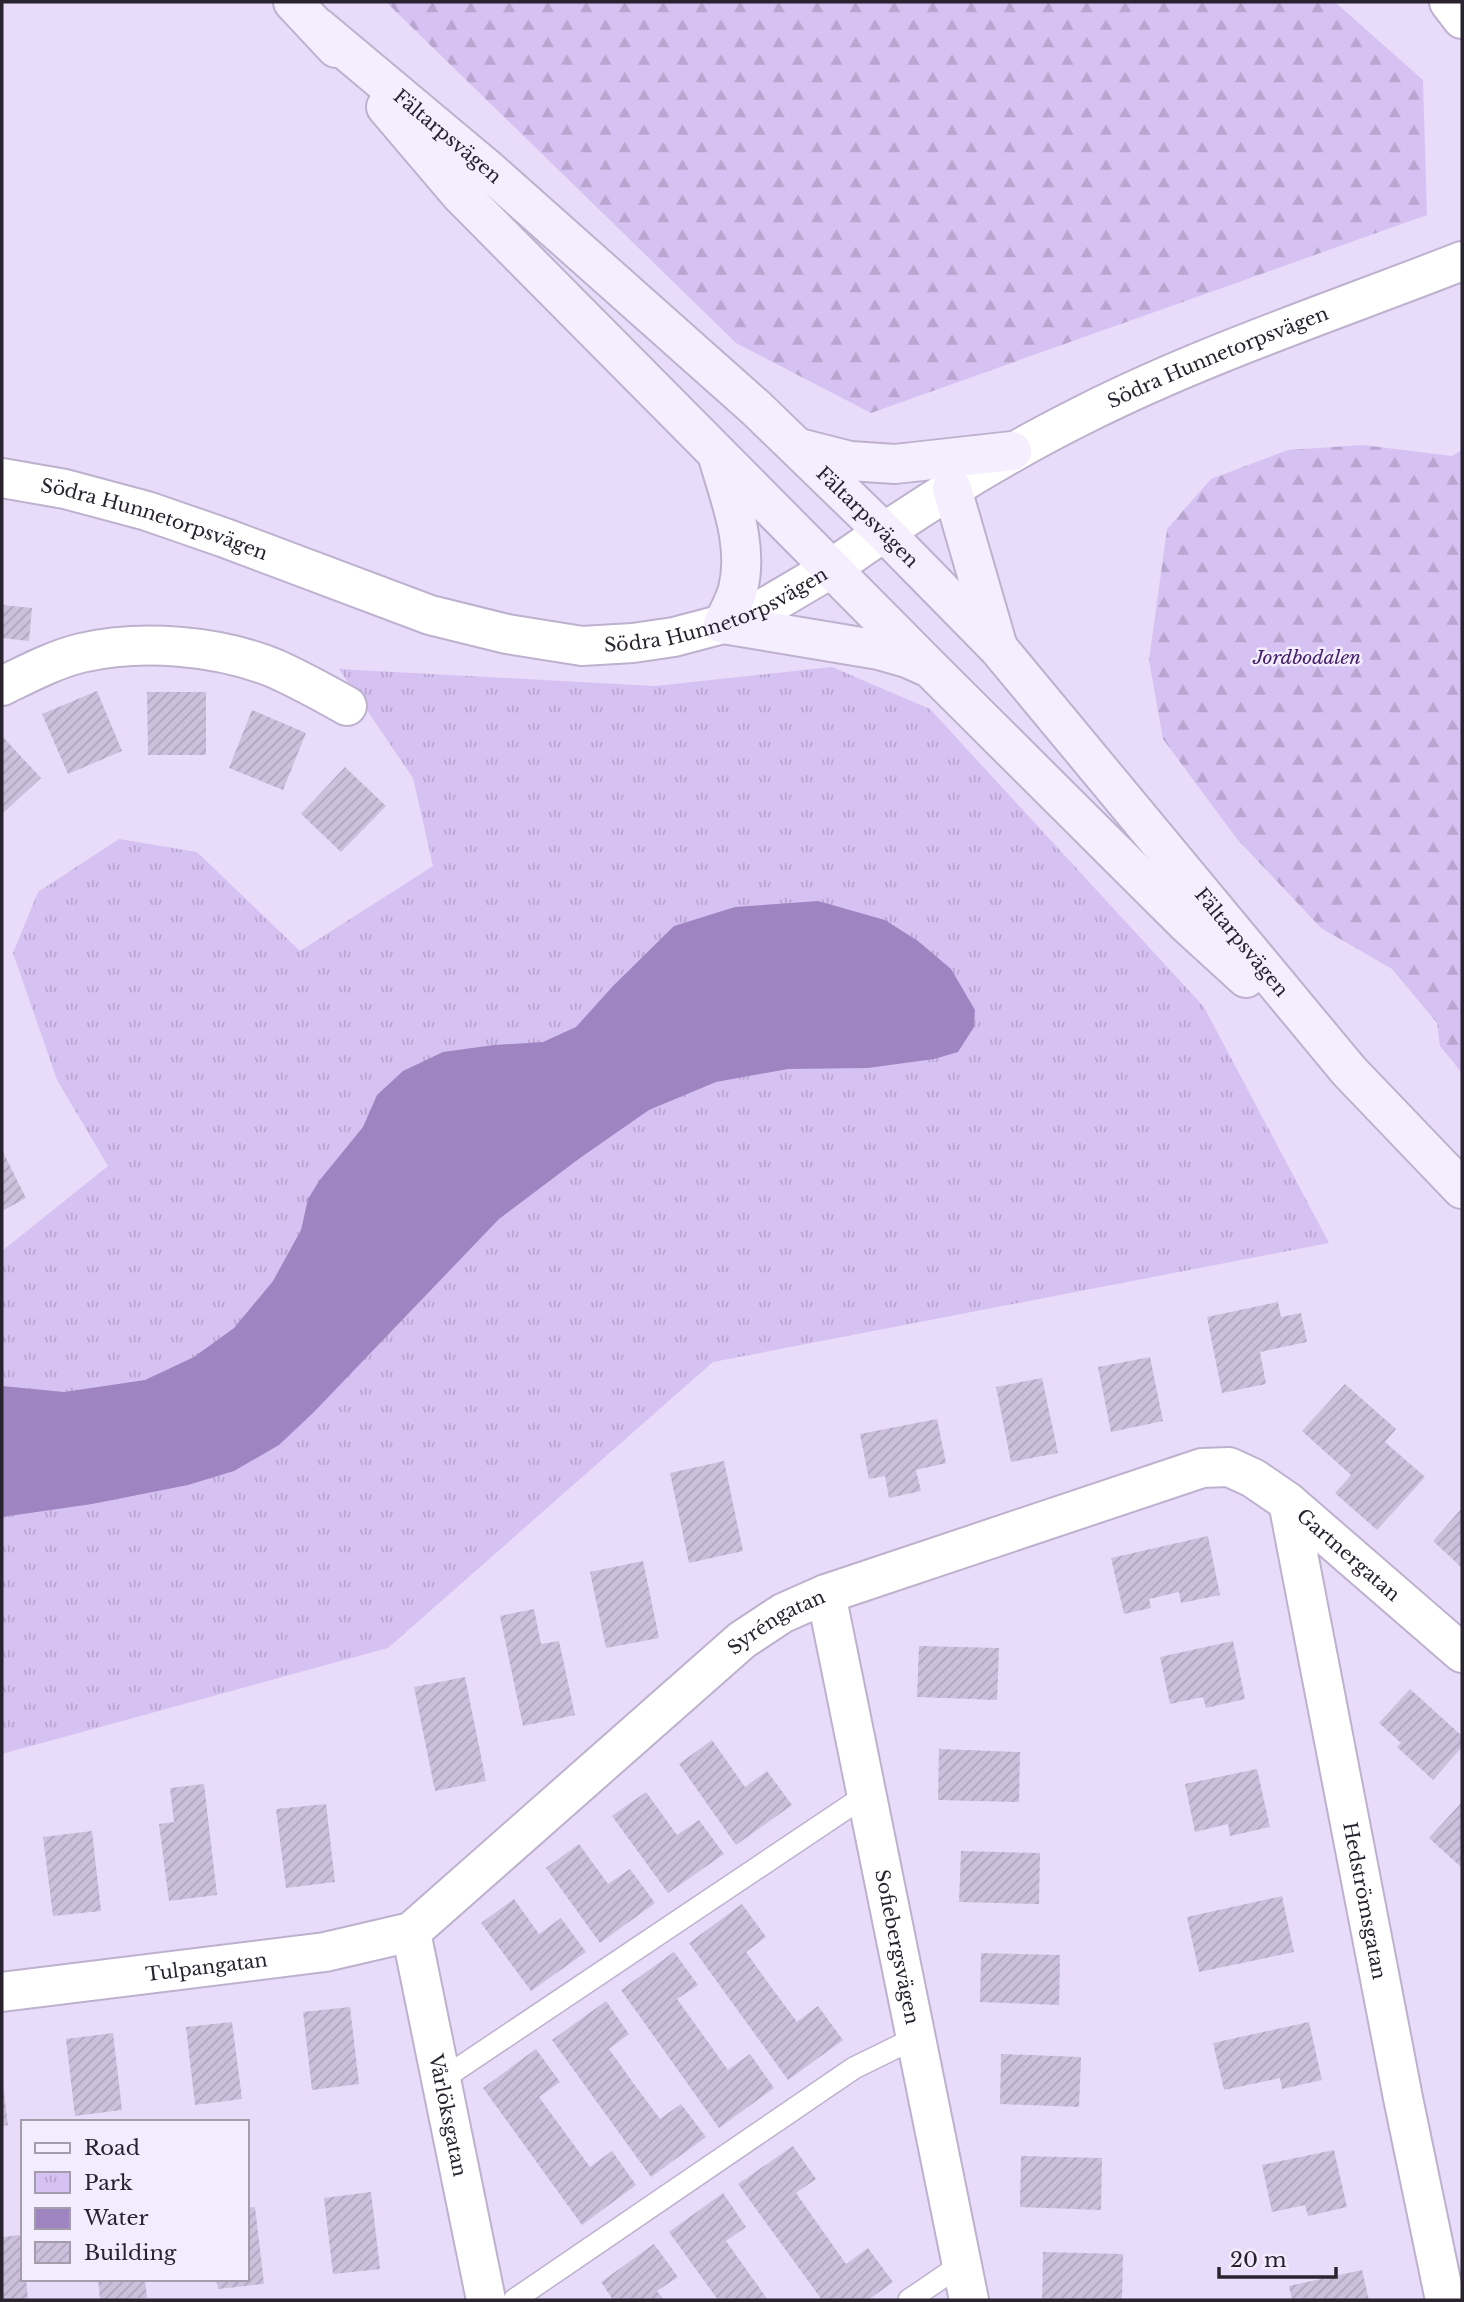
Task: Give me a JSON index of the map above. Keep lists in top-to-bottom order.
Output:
{
  "streets": {
    "main road": ["Fältarpsvägen"],
    "street": [
      "Södra Hunnetorpsvägen",
      "Gartnergatan",
      "Syréngatan",
      "Hedströmsgatan",
      "Sofiebergsvägen",
      "Tulpangatan",
      "Vårlöksgatan"
    ]
  },
  "crossings": [
    ["Fältarpsvägen", "Södra Hunnetorpsvägen"],
    ["Gartnergatan", "Syréngatan"],
    ["Gartnergatan", "Hedströmsgatan"],
    ["Syréngatan", "Sofiebergsvägen"],
    ["Syréngatan", "Tulpangatan"],
    ["Syréngatan", "Vårlöksgatan"],
    ["Tulpangatan", "Vårlöksgatan"]
  ],
  "parks": ["Jordbodalen"],
  "legend": [
    "Road",
    "Park",
    "Water",
    "Building"
  ],
  "scale_bar": "20 m"
}
